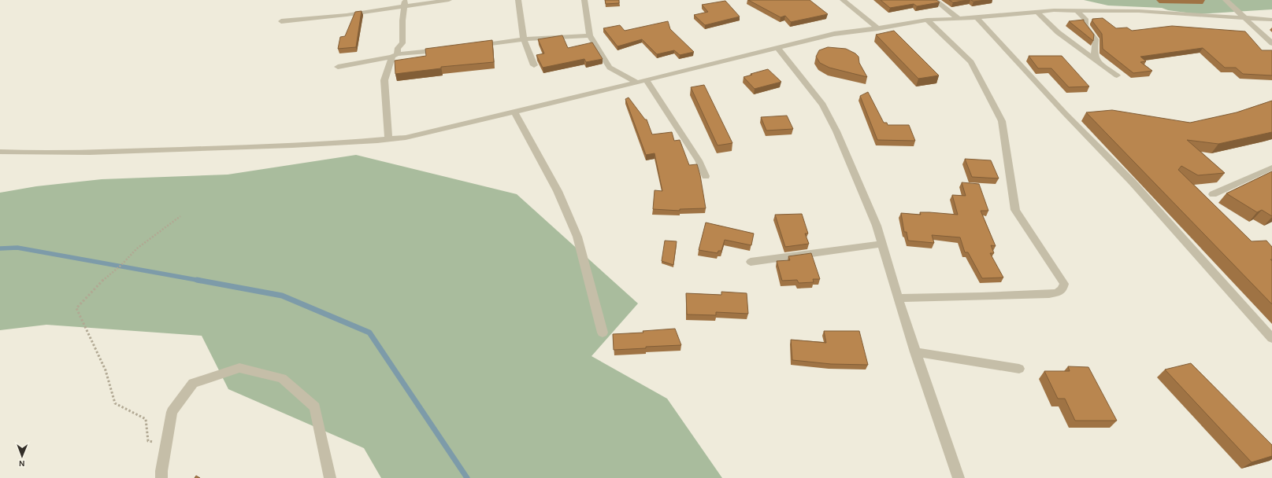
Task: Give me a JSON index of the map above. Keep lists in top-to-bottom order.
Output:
{
  "north": "bottom"
}
